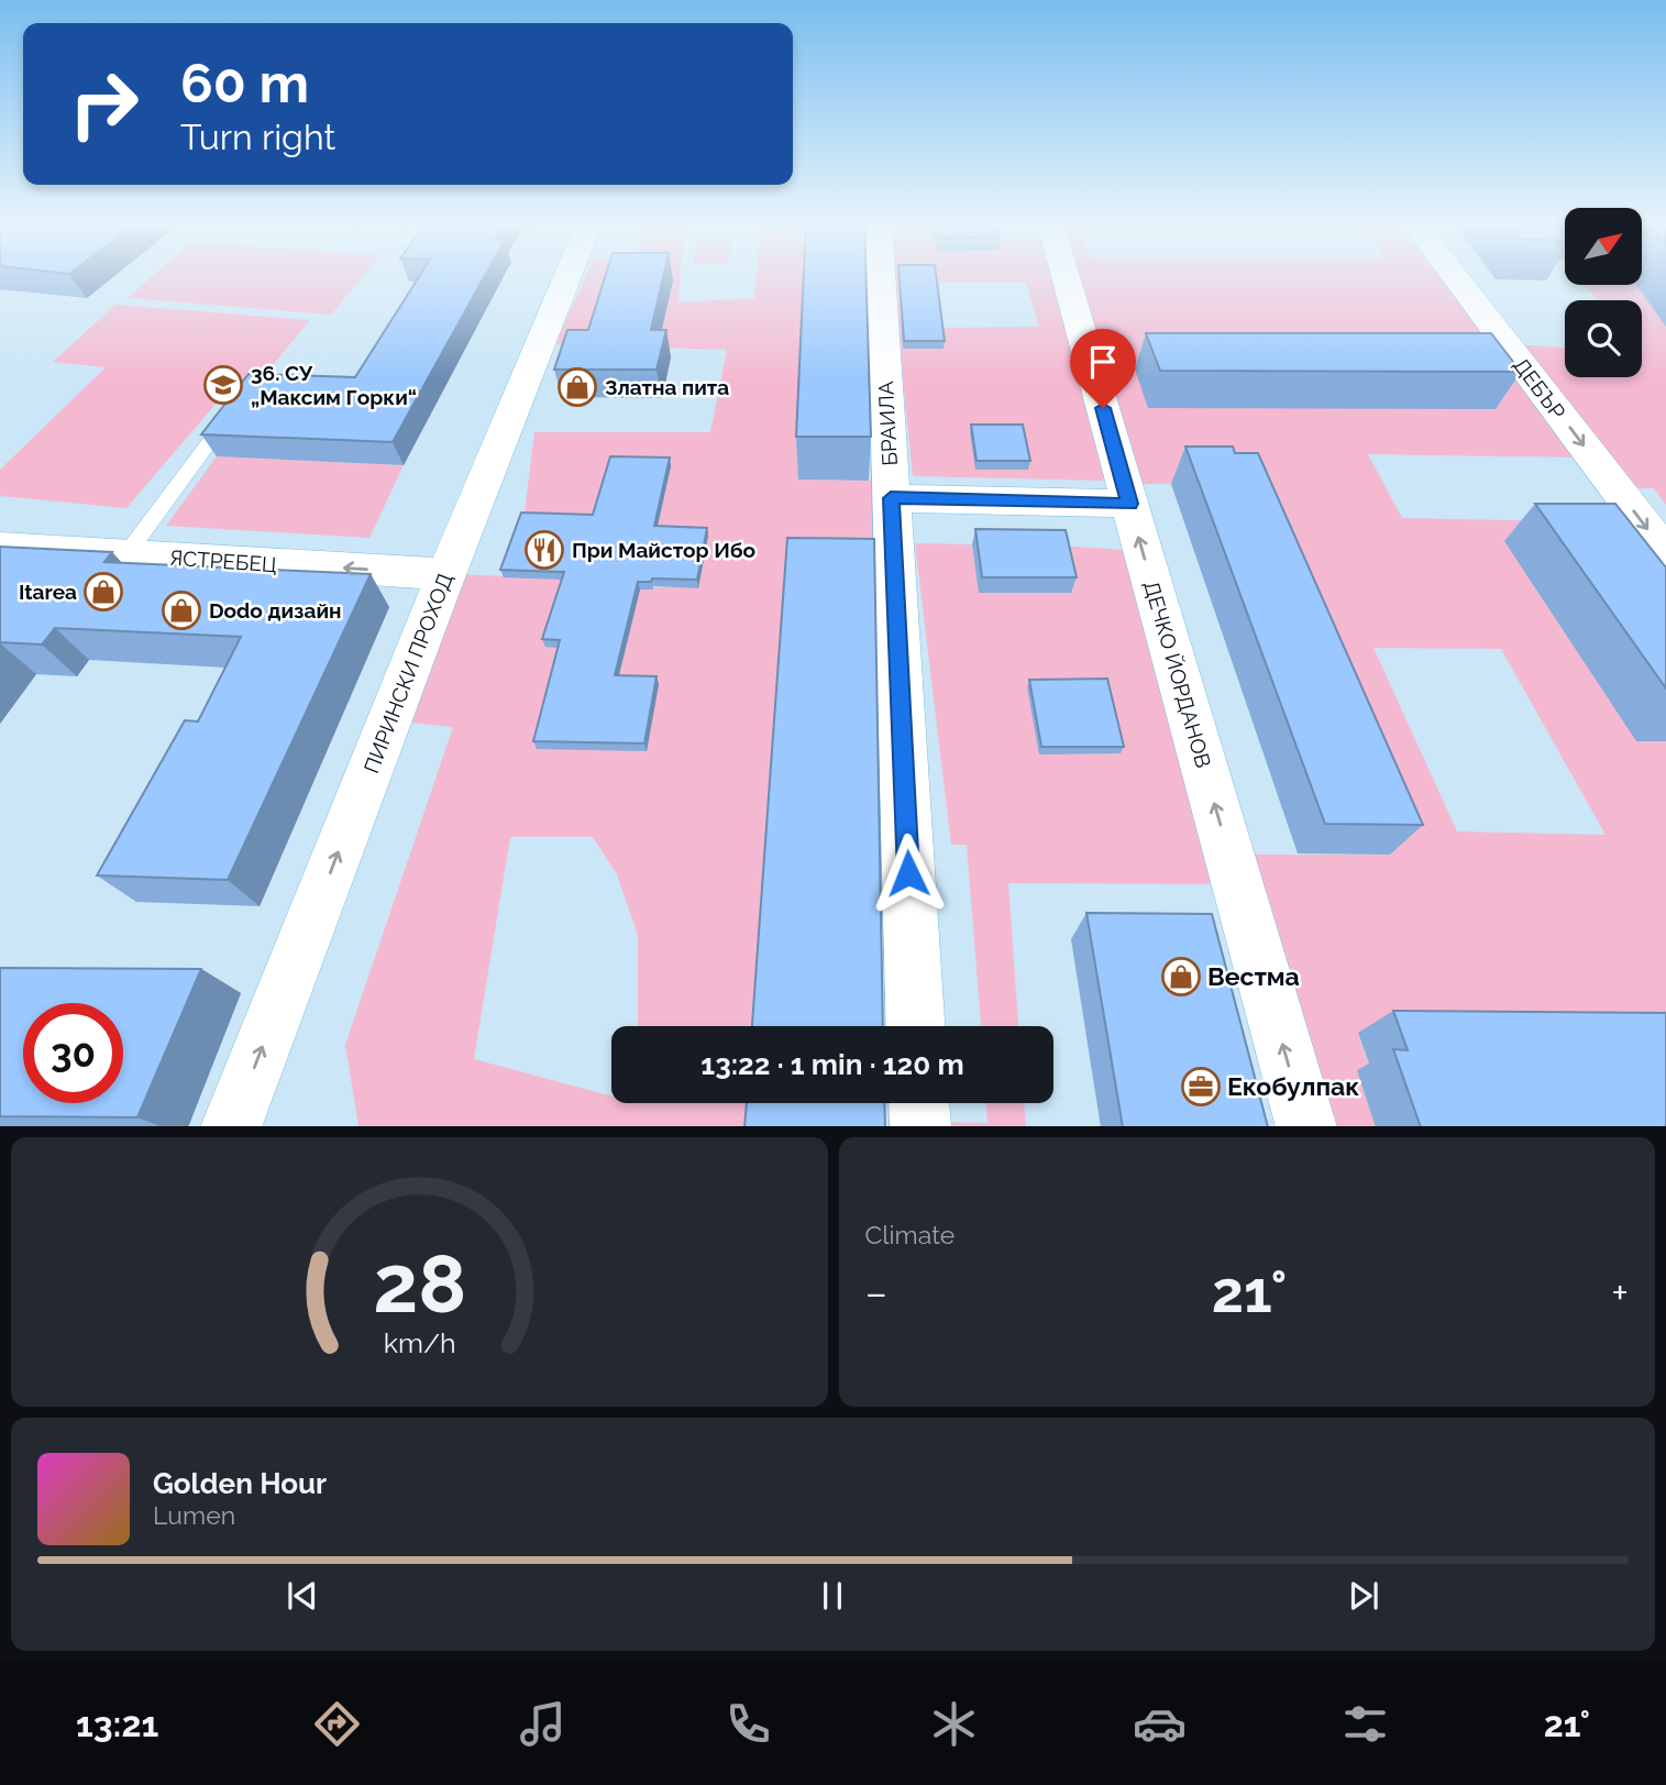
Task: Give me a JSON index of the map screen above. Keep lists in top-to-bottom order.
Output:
{
  "streets": {
    "street": [
      "ДЕБЪР",
      "БРАИЛА",
      "ЯСТРЕБЕЦ",
      "ПИРИНСКИ ПРОХОД",
      "ДЕЧКО ЙОРДАНОВ"
    ]
  },
  "crossings": [
    ["ЯСТРЕБЕЦ", "ПИРИНСКИ ПРОХОД"]
  ],
  "one_way": [
    "ДЕБЪР",
    "ЯСТРЕБЕЦ",
    "ПИРИНСКИ ПРОХОД",
    "ДЕЧКО ЙОРДАНОВ"
  ],
  "places": {
    "school or university": ["36. СУ „Максим Горки“"],
    "shop": [
      "Златна пита",
      "Itarea",
      "Dodo дизайн",
      "Вестма"
    ],
    "restaurant": ["При Майстор Ибо"],
    "office": ["Екобулпак"]
  },
  "north": "top right",
  "page": {
    "turn": ["60 m", "Turn right"],
    "limit": "30",
    "trip": "13:22 · 1 min · 120 m",
    "tile": "Climate",
    "heat": ["−", "21°", "+"],
    "song": ["Golden Hour", "Lumen"],
    "tabs": ["13:21", "21°"],
    "gauge": ["28", "km/h"]
  }
}
